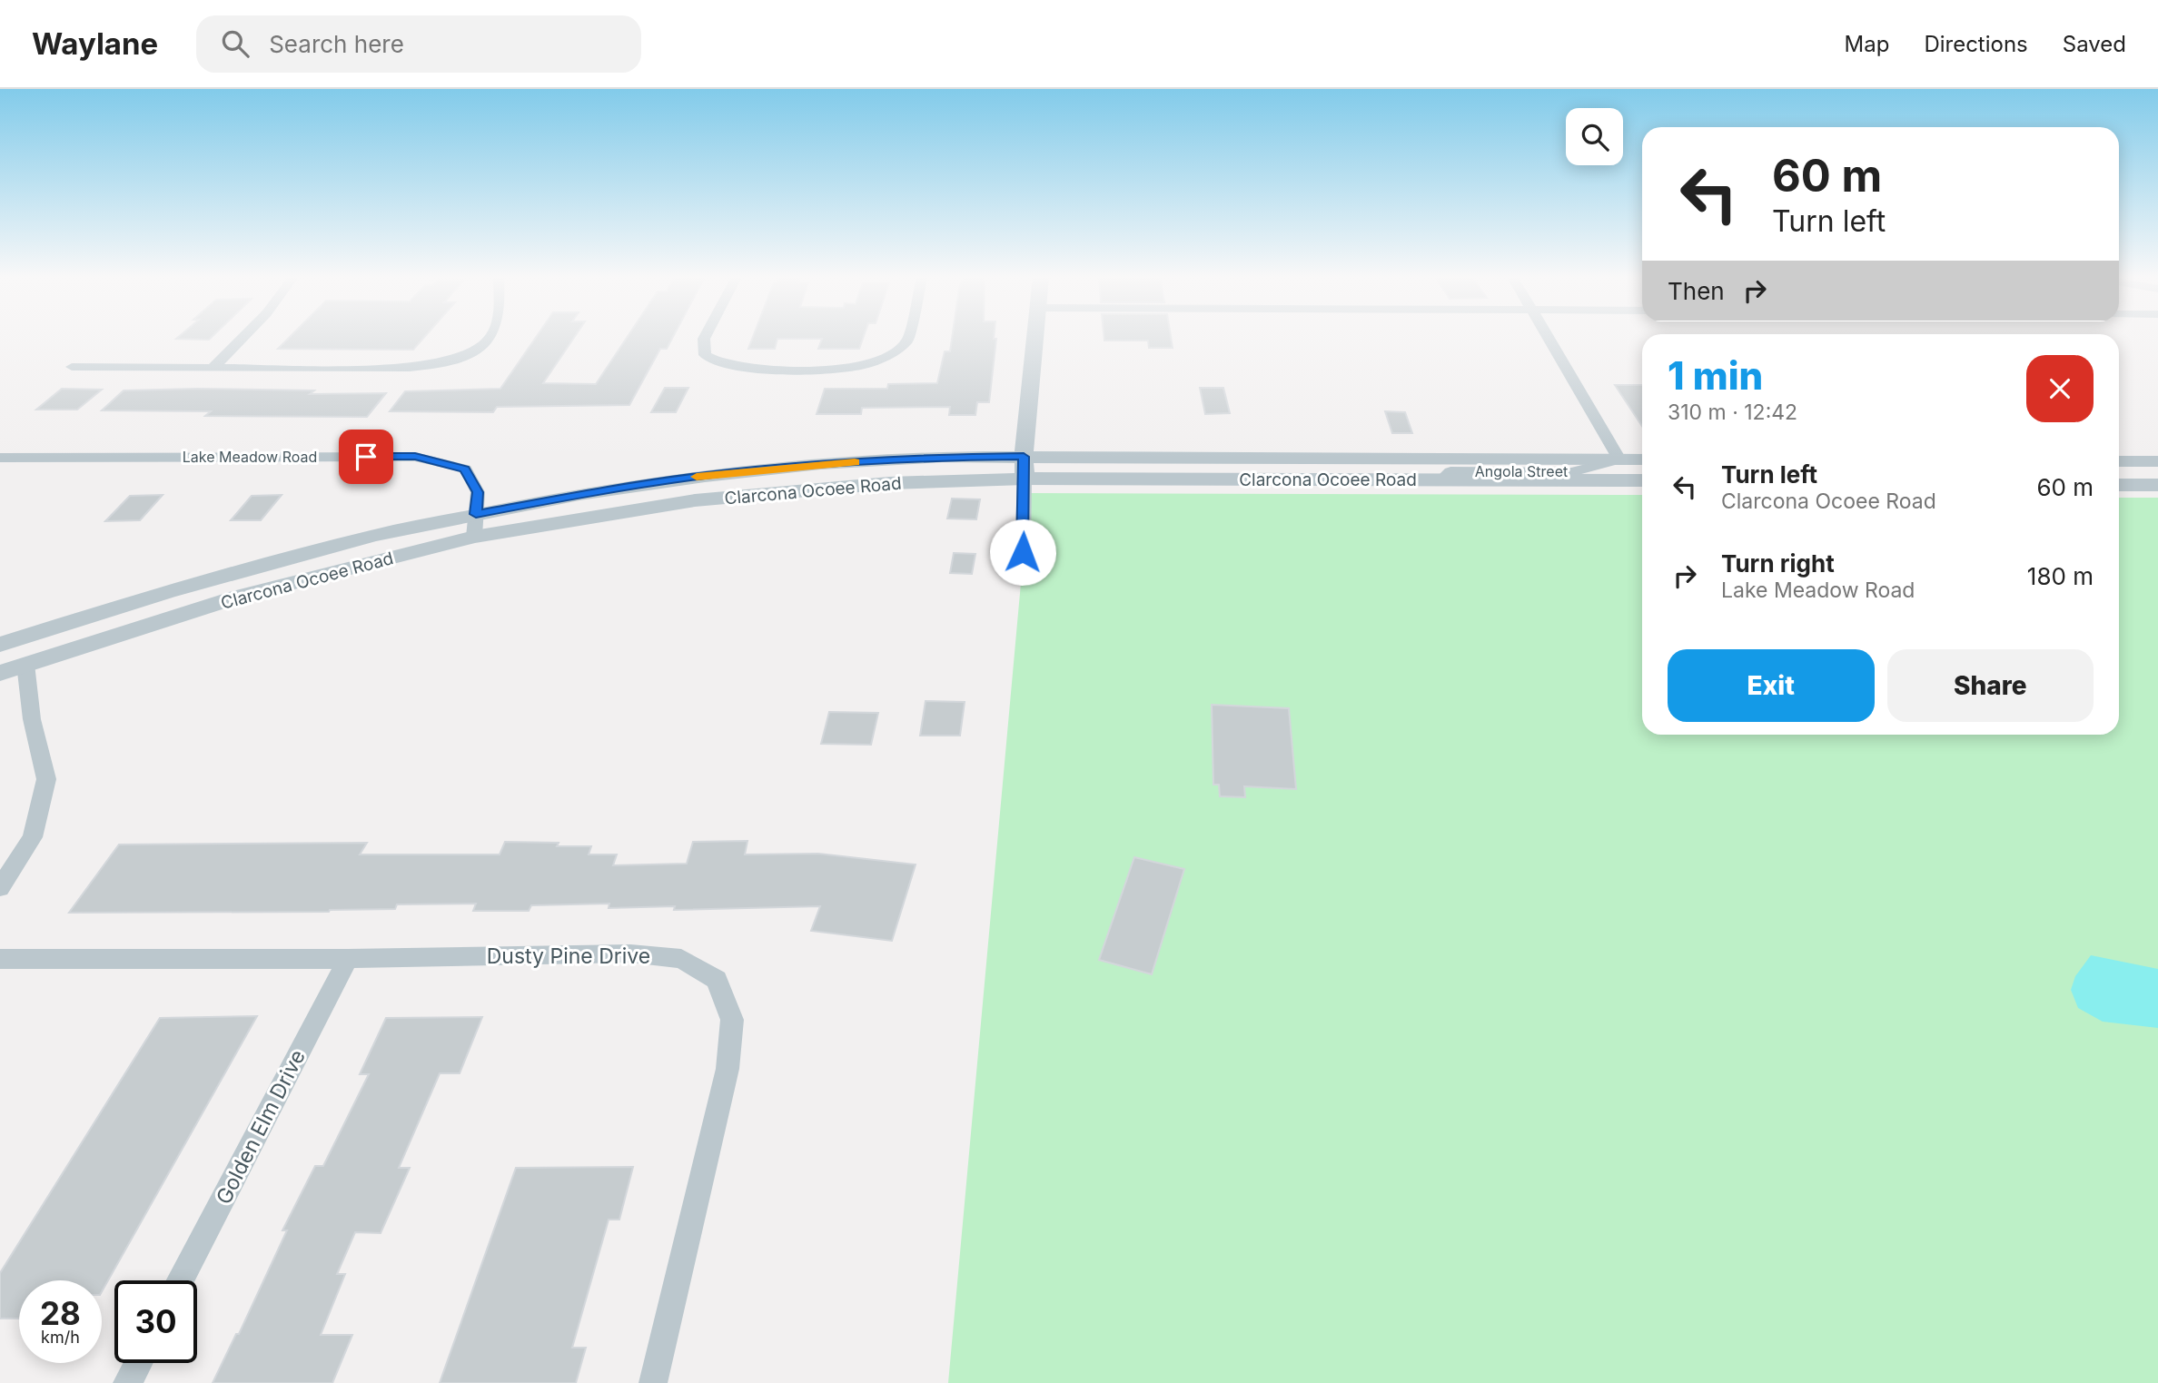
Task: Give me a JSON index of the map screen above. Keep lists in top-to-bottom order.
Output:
{
  "streets": {
    "street": [
      "Lake Meadow Road",
      "Angola Street",
      "Clarcona Ocoee Road",
      "Dusty Pine Drive",
      "Golden Elm Drive"
    ]
  },
  "crossings": [
    ["Lake Meadow Road", "Clarcona Ocoee Road"],
    ["Angola Street", "Clarcona Ocoee Road"],
    ["Dusty Pine Drive", "Golden Elm Drive"]
  ],
  "page": {
    "header": "Waylane",
    "search": "Search here",
    "nav": ["Map", "Directions", "Saved"],
    "turn": ["60 m", "Turn left"],
    "then": "Then",
    "heading": ["1 min", "310 m · 12:42"],
    "list": [
      {
        "name": "Turn left",
        "note": "Clarcona Ocoee Road",
        "value": "60 m"
      },
      {
        "name": "Turn right",
        "note": "Lake Meadow Road",
        "value": "180 m"
      }
    ],
    "buttons": ["Exit", "Share"],
    "speed": "28 km/h",
    "limit": "30"
  }
}
